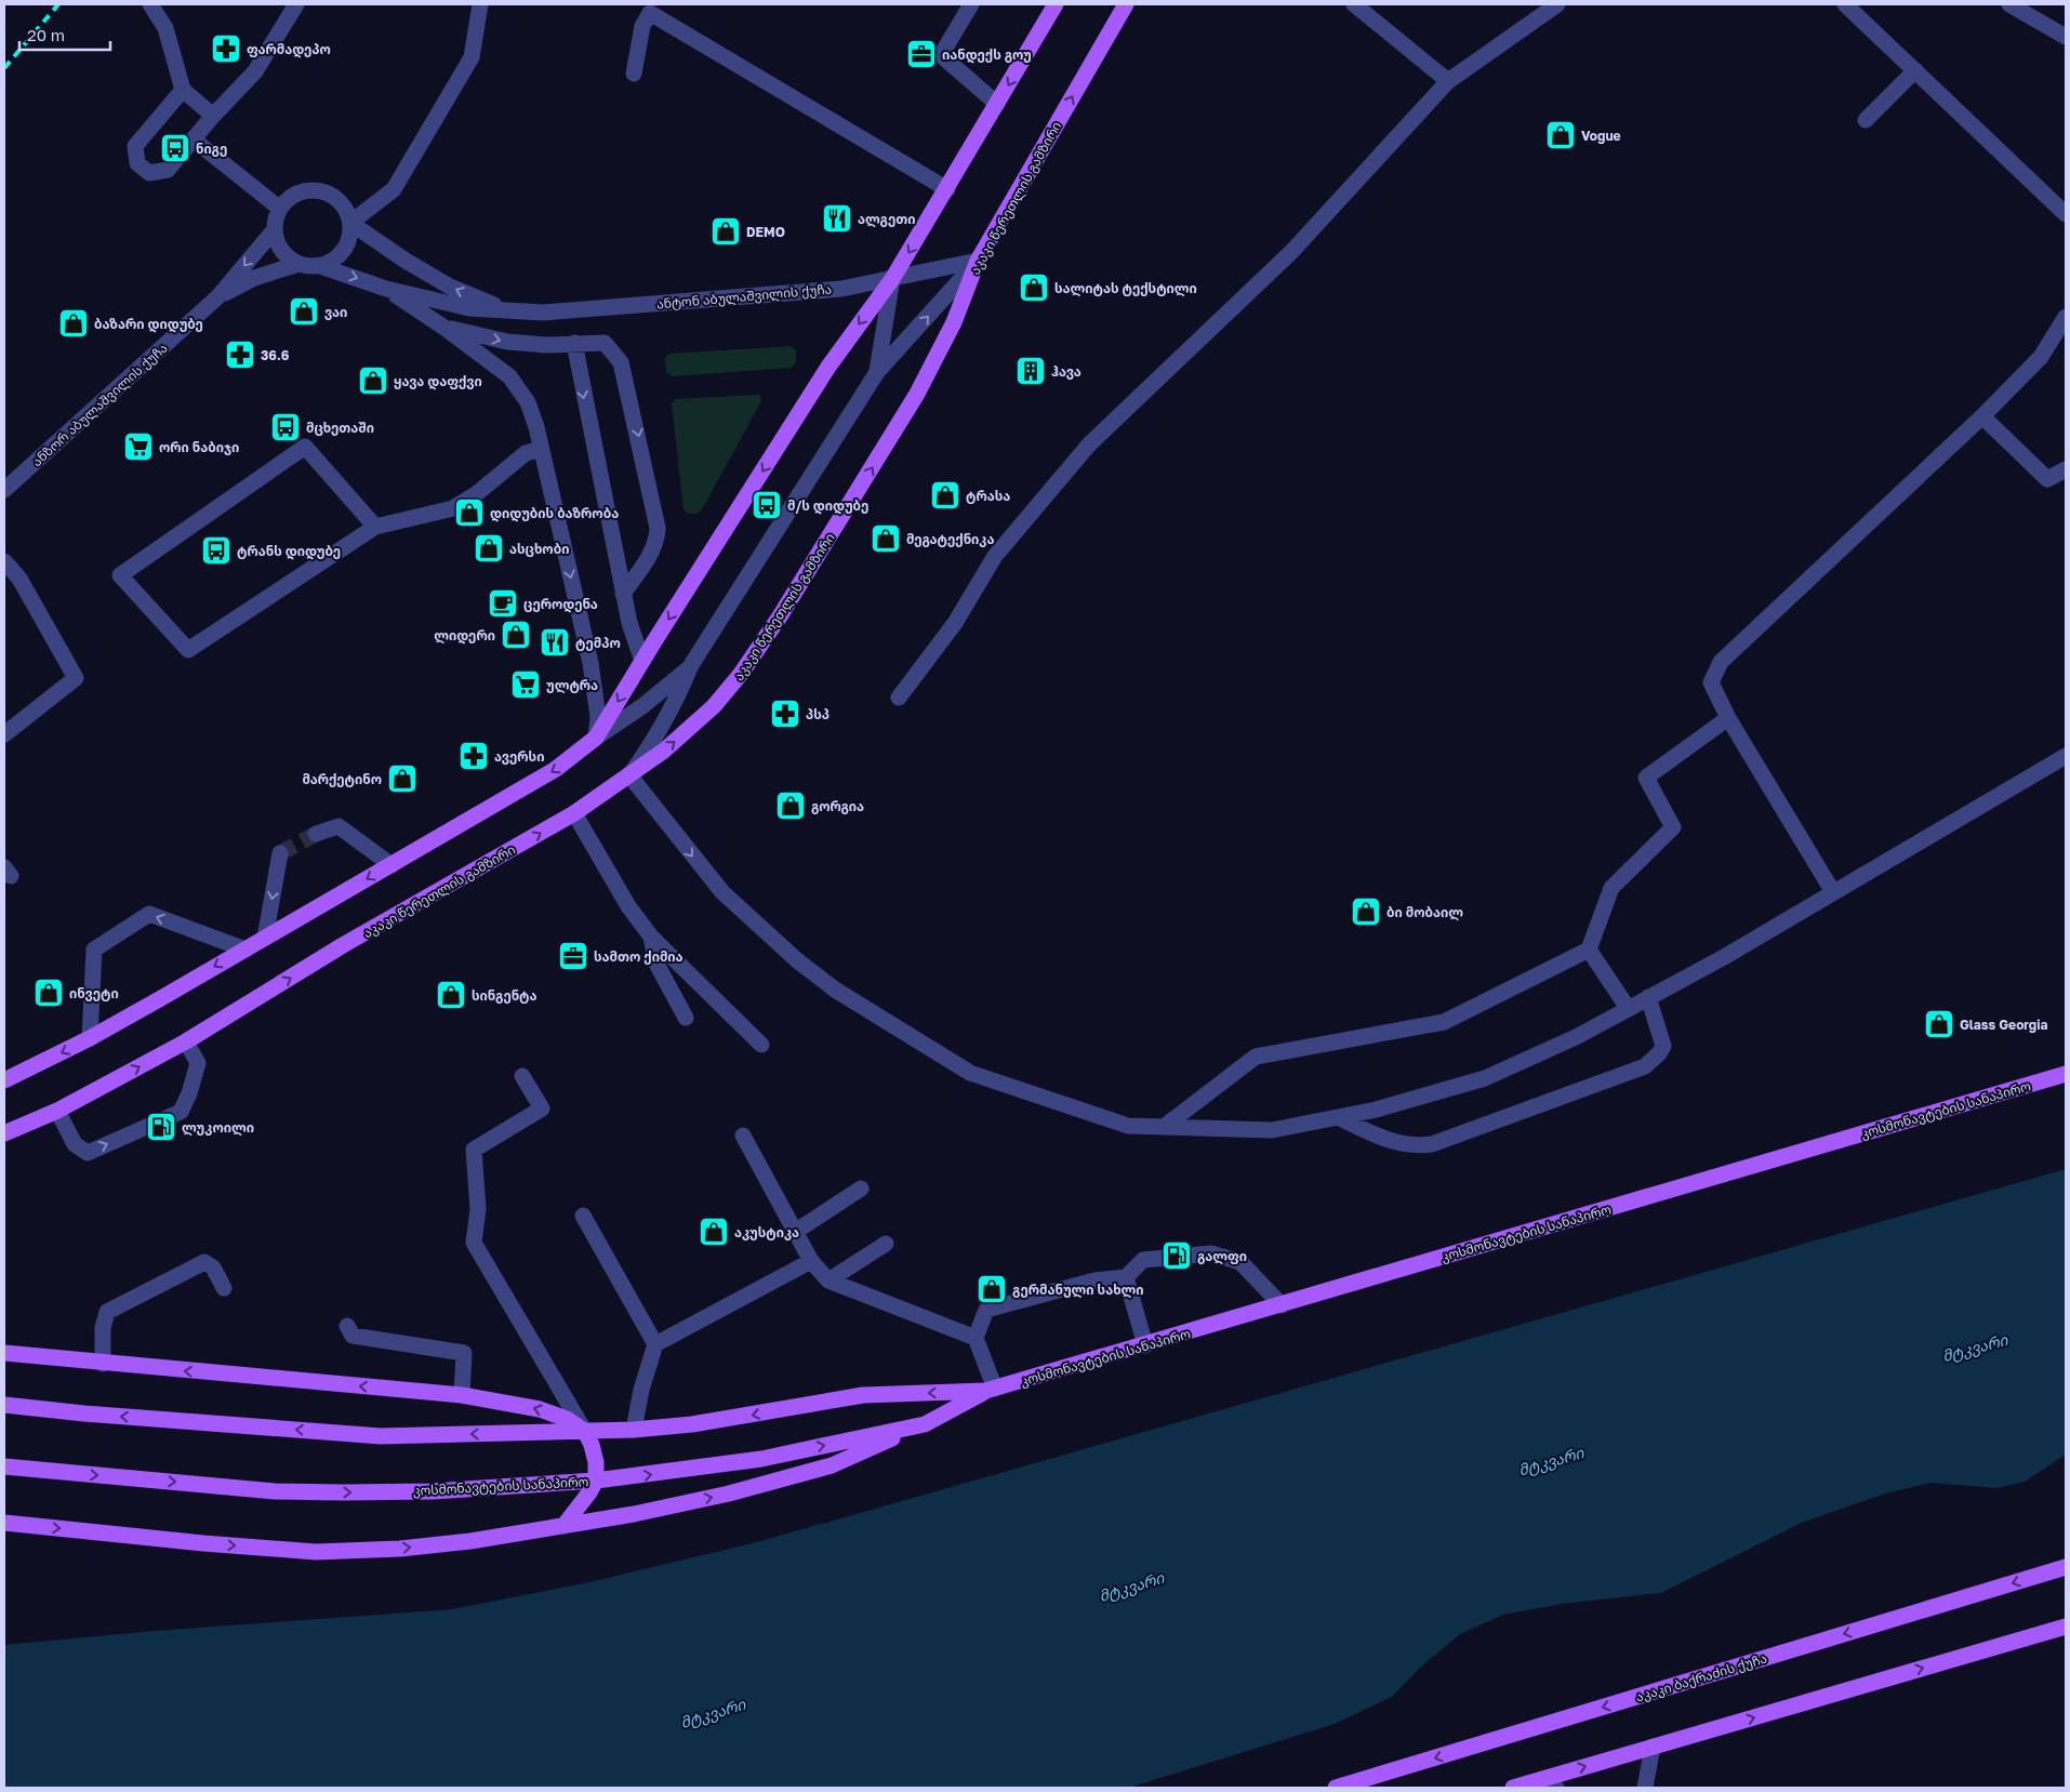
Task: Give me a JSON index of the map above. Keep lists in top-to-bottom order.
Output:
{
  "streets": {
    "main road": ["აკაკი წერეთლის გამზირი", "კოსმონავტების სანაპირო", "აკაკი ბაქრაძის ქუჩა"],
    "street": ["ანტონ აბულაშვილის ქუჩა", "ანზორ აბულაშვილის ქუჩა"]
  },
  "crossings": [
    ["აკაკი წერეთლის გამზირი", "ანტონ აბულაშვილის ქუჩა"],
    ["ანტონ აბულაშვილის ქუჩა", "ანზორ აბულაშვილის ქუჩა"]
  ],
  "water": ["მტკვარი"],
  "places": {
    "pharmacy": [
      "ფარმადეპო",
      "36.6",
      "პსპ",
      "ავერსი"
    ],
    "office": ["იანდექს გოუ", "სამთო ქიმია"],
    "shop": [
      "Vogue",
      "DEMO",
      "სალიტას ტექსტილი",
      "ვაი",
      "ბაზარი დიდუბე",
      "ყავა დაფქვი",
      "ტრასა",
      "დიდუბის ბაზრობა",
      "მეგატექნიკა",
      "ასცხობი",
      "ლიდერი",
      "მარქეტინო",
      "გორგია",
      "ბი მობაილ",
      "ინვეტი",
      "სინგენტა",
      "Glass Georgia",
      "აკუსტიკა",
      "გერმანული სახლი"
    ],
    "bus stop": [
      "ნიგე",
      "მცხეთაში",
      "მ/ს დიდუბე",
      "ტრანს დიდუბე"
    ],
    "restaurant": ["ალგეთი", "ტემპო"],
    "building": ["ჰავა"],
    "supermarket": ["ორი ნაბიჯი", "ულტრა"],
    "cafe": ["ცეროდენა"],
    "fuel station": ["ლუკოილი", "გალფი"]
  },
  "scale_bar": "20 m"
}
